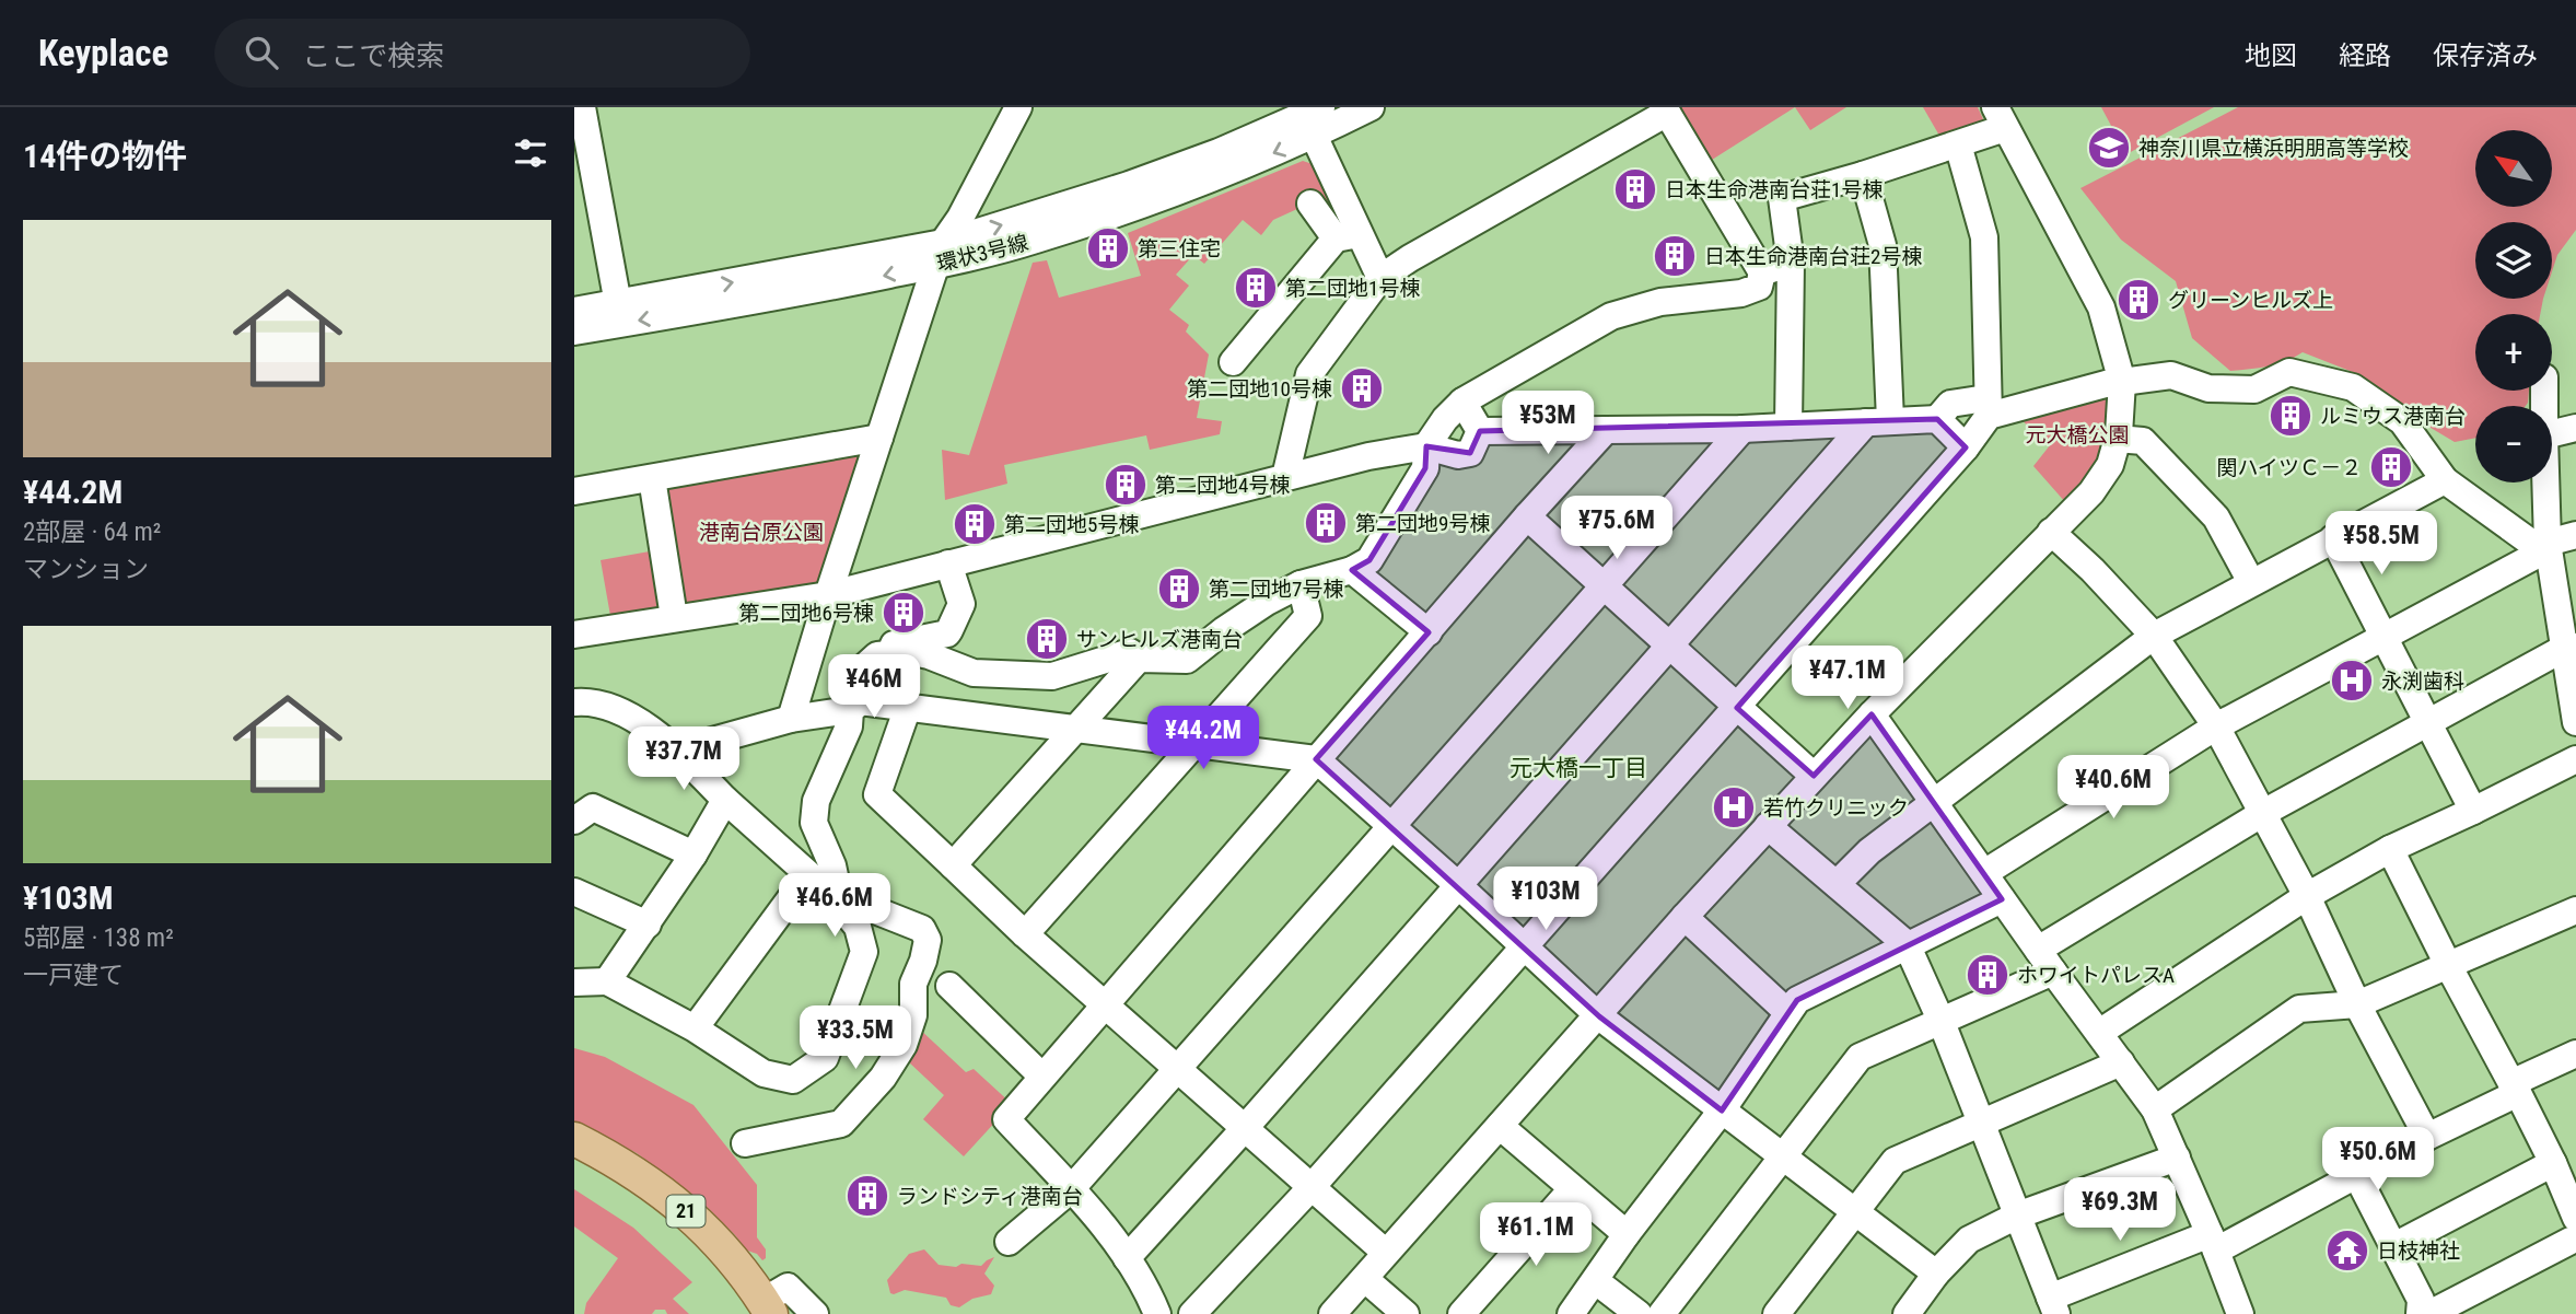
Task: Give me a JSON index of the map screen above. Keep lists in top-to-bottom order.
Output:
{
  "streets": {
    "main road": ["21"],
    "street": ["環状3号線"]
  },
  "districts": ["元大橋一丁目"],
  "parks": ["元大橋公園", "港南台原公園"],
  "places": {
    "school or university": ["神奈川県立横浜明朋高等学校"],
    "building": [
      "日本生命港南台荘1号棟",
      "第三住宅",
      "日本生命港南台荘2号棟",
      "第二団地1号棟",
      "グリーンヒルズ上",
      "第二団地10号棟",
      "ルミウス港南台",
      "関ハイツＣ－２",
      "第二団地4号棟",
      "第二団地9号棟",
      "第二団地5号棟",
      "第二団地7号棟",
      "第二団地6号棟",
      "サンヒルズ港南台",
      "ホワイトパレスA",
      "ランドシティ港南台"
    ],
    "hospital": ["永渕歯科", "若竹クリニック"],
    "temple": ["日枝神社"]
  },
  "north": "top left",
  "page": {
    "header": "Keyplace",
    "search": "ここで検索",
    "nav": ["地図", "経路", "保存済み"],
    "heading": "14件の物件",
    "map_buttons": ["+", "−"],
    "list": [
      {
        "name": "¥44.2M",
        "note": "2部屋 · 64 m² · マンション"
      },
      {
        "name": "¥103M",
        "note": "5部屋 · 138 m² · 一戸建て"
      }
    ],
    "price": [
      "¥53M",
      "¥75.6M",
      "¥58.5M",
      "¥47.1M",
      "¥46M",
      "¥44.2M",
      "¥37.7M",
      "¥40.6M",
      "¥103M",
      "¥46.6M",
      "¥33.5M",
      "¥50.6M",
      "¥69.3M",
      "¥61.1M"
    ]
  }
}
